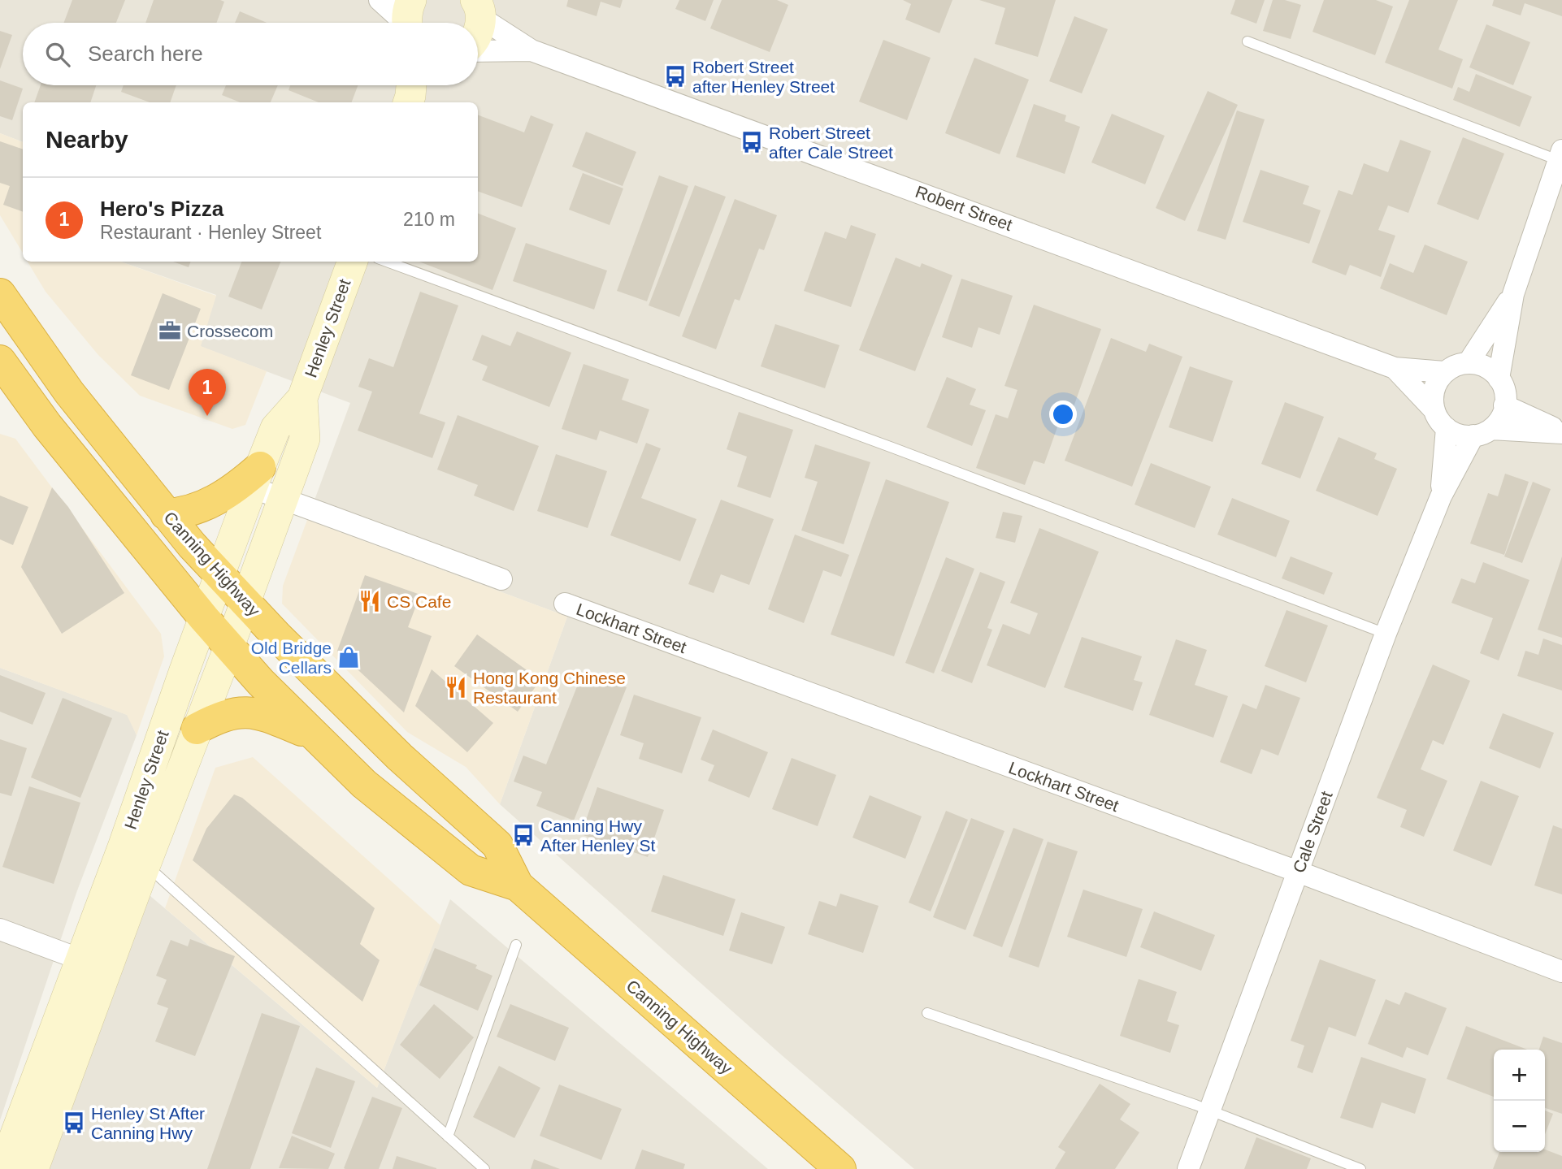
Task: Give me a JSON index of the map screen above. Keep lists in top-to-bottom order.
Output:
{
  "streets": {
    "highway": ["Canning Highway"],
    "street": [
      "Robert Street",
      "Henley Street",
      "Lockhart Street",
      "Cale Street"
    ]
  },
  "crossings": [
    ["Robert Street", "Cale Street"],
    ["Henley Street", "Canning Highway"],
    ["Lockhart Street", "Cale Street"]
  ],
  "places": {
    "bus stop": [
      "Robert Street after Henley Street",
      "Robert Street after Cale Street",
      "Canning Hwy After Henley St",
      "Henley St After Canning Hwy"
    ],
    "office": ["Crossecom"],
    "restaurant": ["CS Cafe", "Hong Kong Chinese Restaurant"],
    "shop": ["Old Bridge Cellars"]
  },
  "page": {
    "search": "Search here",
    "heading": "Nearby",
    "list": [
      {
        "mark": "1",
        "name": "Hero's Pizza",
        "note": "Restaurant · Henley Street",
        "value": "210 m"
      }
    ],
    "pins": "1",
    "map_buttons": ["+", "−"]
  }
}
